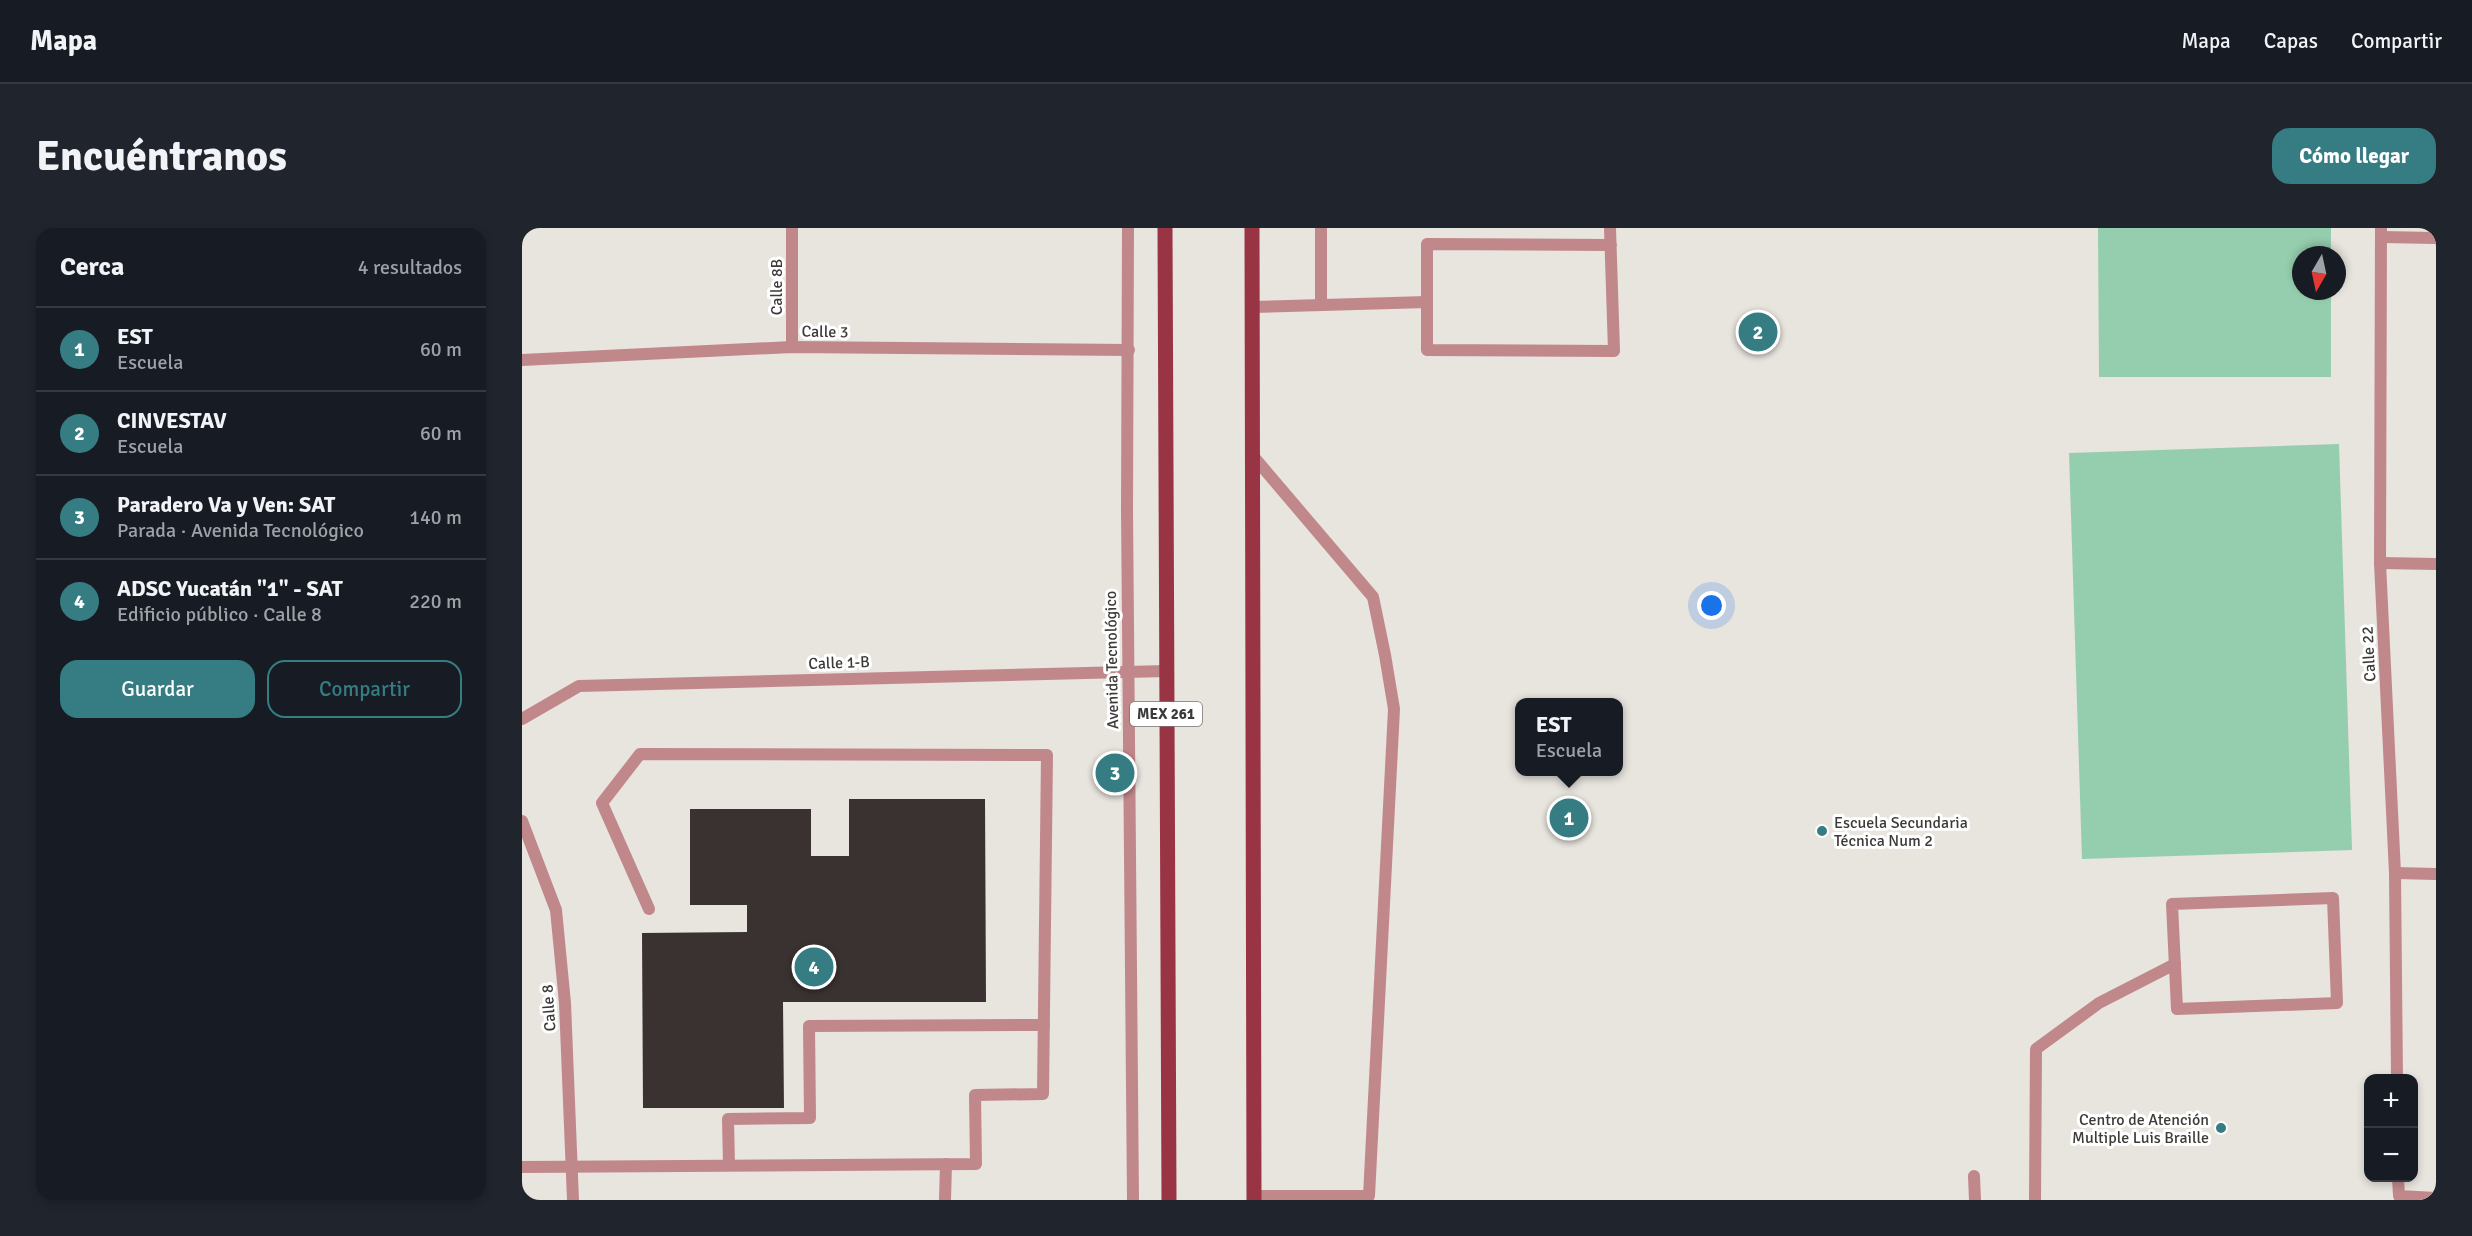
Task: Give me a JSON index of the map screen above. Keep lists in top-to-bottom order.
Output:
{
  "streets": {
    "main road": ["MEX 261"],
    "street": [
      "Calle 8B",
      "Calle 3",
      "Calle 22",
      "Avenida Tecnológico",
      "Calle 1-B",
      "Calle 8"
    ]
  },
  "crossings": [
    ["Calle 8B", "Calle 3"],
    ["Calle 3", "Avenida Tecnológico"],
    ["Avenida Tecnológico", "Calle 1-B"],
    ["Calle 1-B", "MEX 261"]
  ],
  "places": ["Escuela Secundaria Técnica Num 2", "Centro de Atención Multiple Luis Braille"],
  "north": "bottom",
  "page": {
    "header": "Mapa",
    "nav": ["Mapa", "Capas", "Compartir"],
    "buttons": [
      "Cómo llegar",
      ["Guardar", "Compartir"]
    ],
    "title": "Encuéntranos",
    "heading": ["Cerca", "4 resultados"],
    "list": [
      {
        "mark": "1",
        "name": "EST",
        "note": "Escuela",
        "value": "60 m"
      },
      {
        "mark": "2",
        "name": "CINVESTAV",
        "note": "Escuela",
        "value": "60 m"
      },
      {
        "mark": "3",
        "name": "Paradero Va y Ven: SAT",
        "note": "Parada · Avenida Tecnológico",
        "value": "140 m"
      },
      {
        "mark": "4",
        "name": "ADSC Yucatán \"1\" - SAT",
        "note": "Edificio público · Calle 8",
        "value": "220 m"
      }
    ],
    "pins": [
      "2",
      "3",
      "1",
      "4"
    ],
    "popup": ["EST", "Escuela"],
    "map_buttons": ["+", "−"]
  }
}
